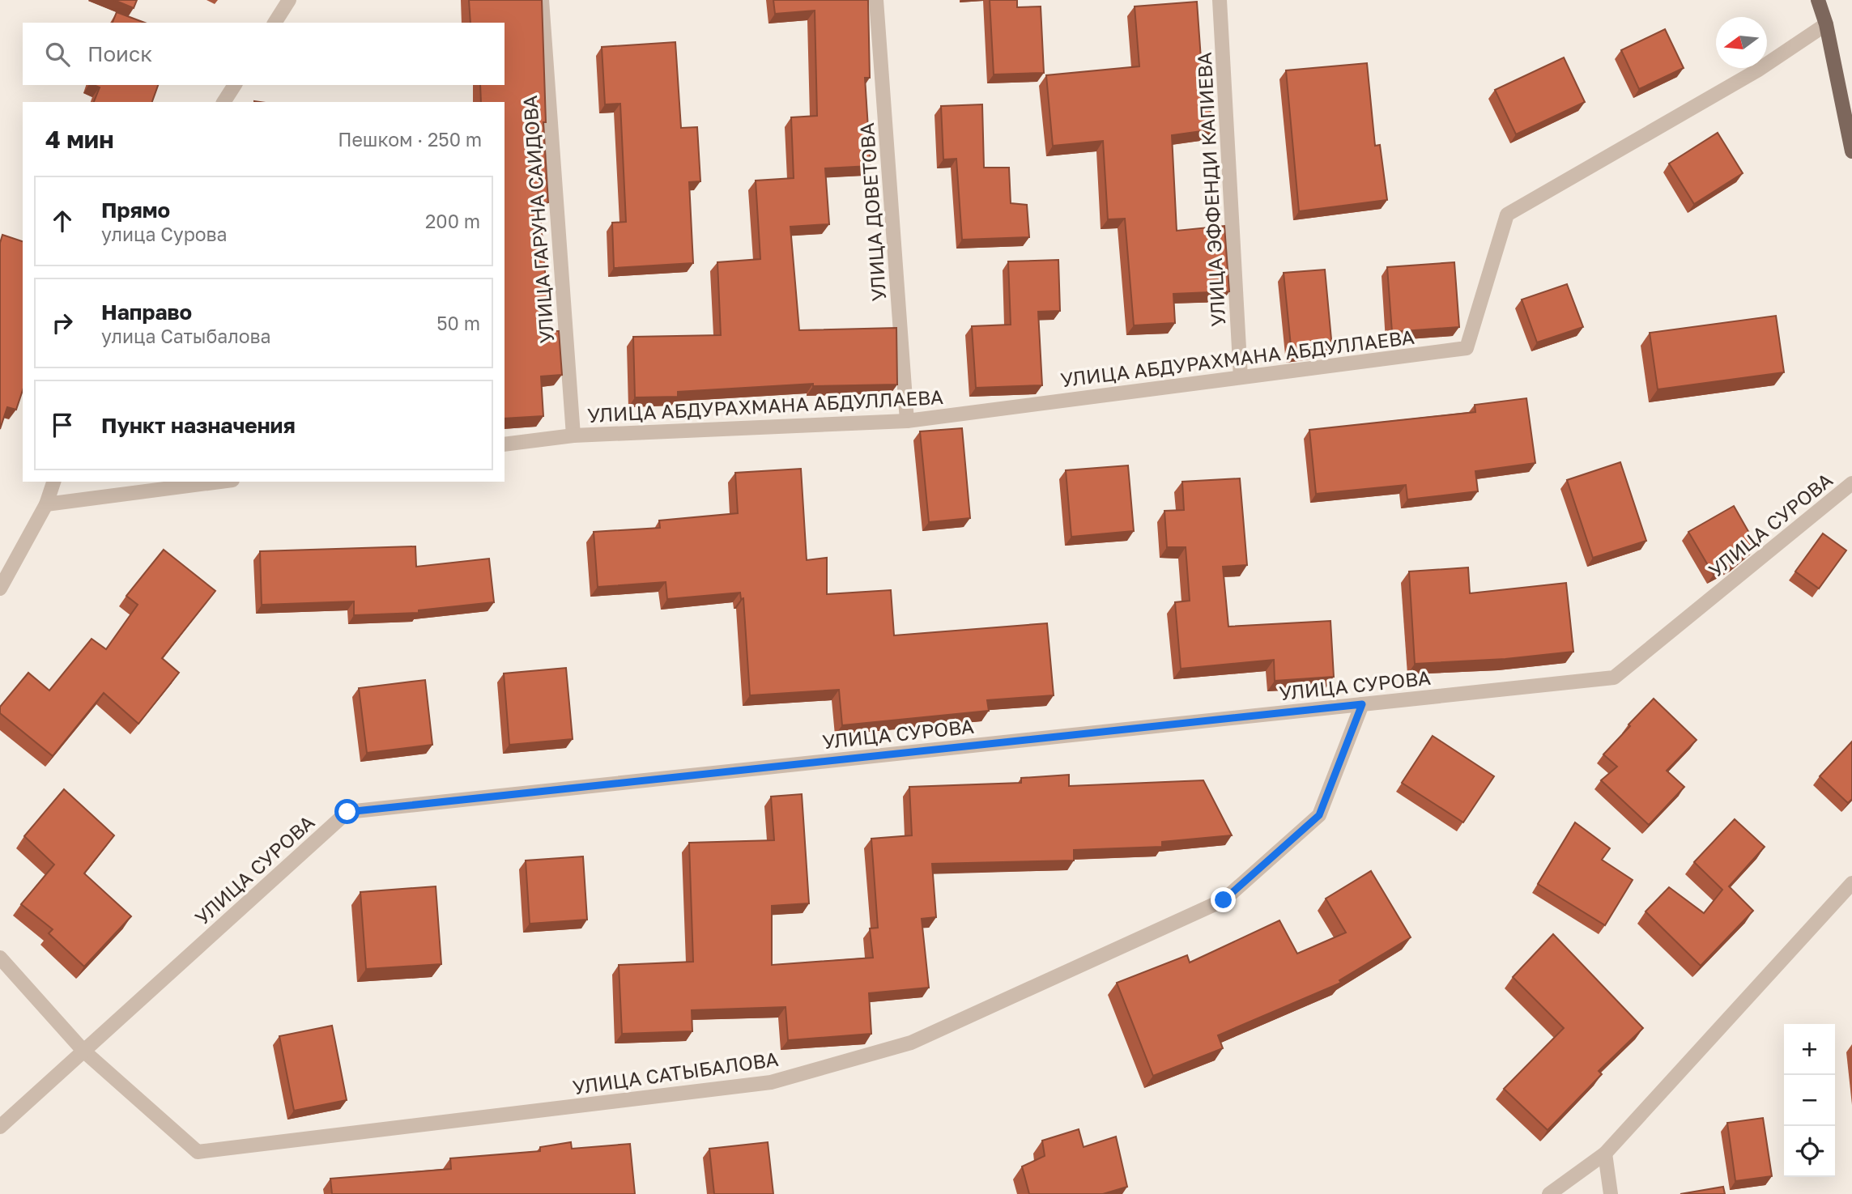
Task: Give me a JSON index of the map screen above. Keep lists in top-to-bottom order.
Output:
{
  "streets": {
    "street": [
      "УЛИЦА ЭФФЕНДИ КАПИЕВА",
      "УЛИЦА ДОВЕТОВА",
      "УЛИЦА ГАРУНА САИДОВА",
      "УЛИЦА АБДУРАХМАНА АБДУЛЛАЕВА",
      "УЛИЦА СУРОВА",
      "УЛИЦА САТЫБАЛОВА"
    ]
  },
  "crossings": [
    ["УЛИЦА ЭФФЕНДИ КАПИЕВА", "УЛИЦА АБДУРАХМАНА АБДУЛЛАЕВА"],
    ["УЛИЦА ДОВЕТОВА", "УЛИЦА АБДУРАХМАНА АБДУЛЛАЕВА"],
    ["УЛИЦА ГАРУНА САИДОВА", "УЛИЦА АБДУРАХМАНА АБДУЛЛАЕВА"],
    ["УЛИЦА СУРОВА", "УЛИЦА САТЫБАЛОВА"]
  ],
  "north": "left",
  "page": {
    "search": "Поиск",
    "heading": ["4 мин", "Пешком · 250 m"],
    "list": [
      ["Прямо", "улица Сурова", "200 m"],
      ["Направо", "улица Сатыбалова", "50 m"],
      "Пункт назначения"
    ],
    "map_buttons": ["+", "−"]
  }
}
